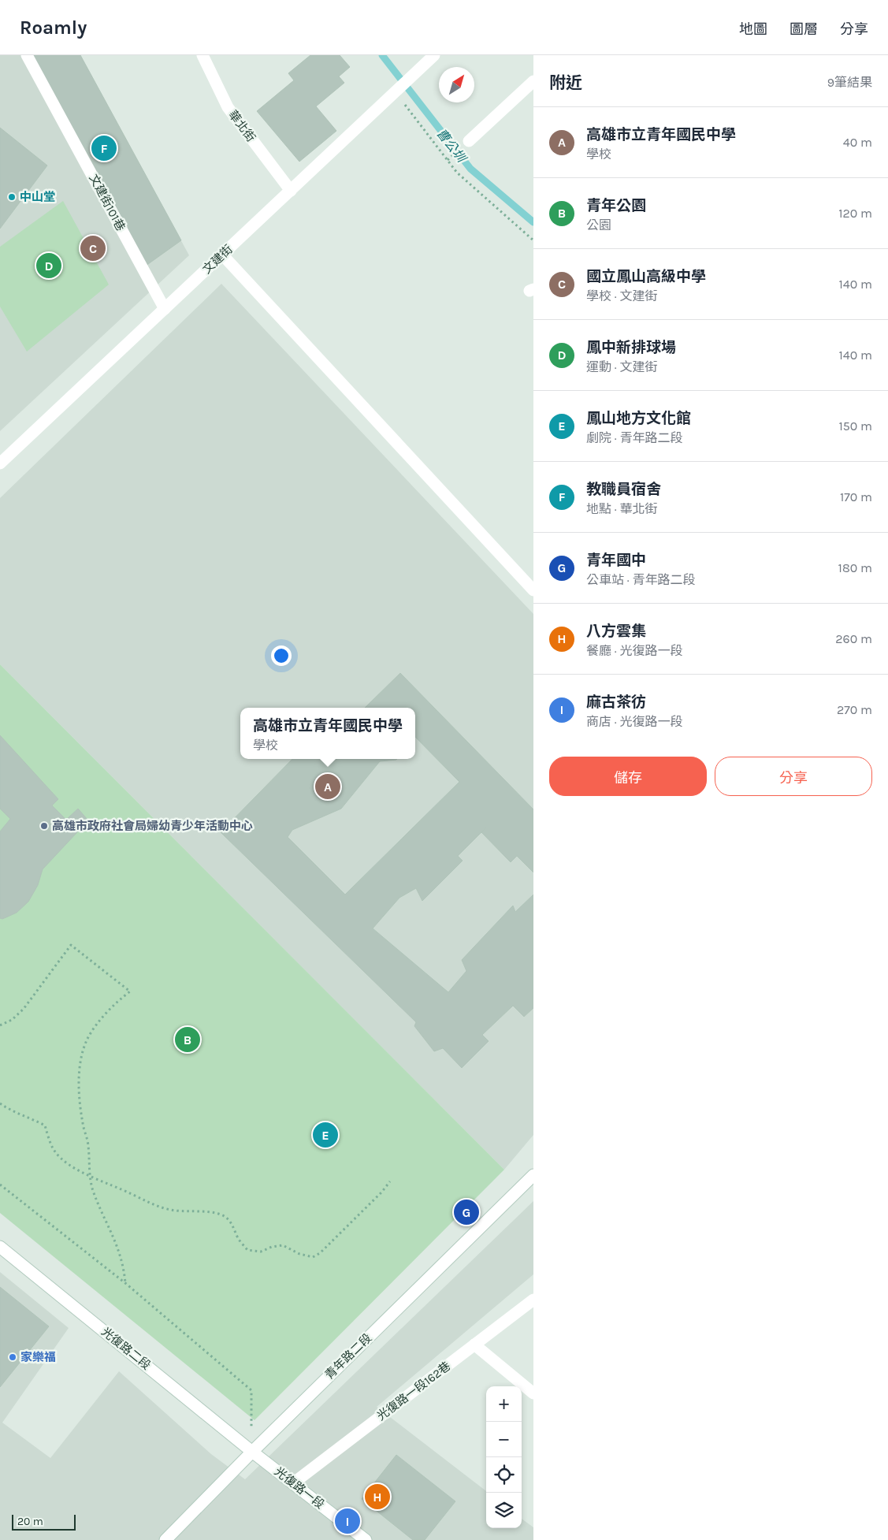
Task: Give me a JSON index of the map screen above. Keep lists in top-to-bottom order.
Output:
{
  "streets": {
    "street": [
      "華北街",
      "文建街101巷",
      "文建街",
      "光復路二段",
      "青年路二段",
      "光復路一段162巷",
      "光復路一段"
    ]
  },
  "crossings": [
    ["華北街", "文建街"],
    ["文建街101巷", "文建街"],
    ["光復路二段", "青年路二段"],
    ["光復路二段", "光復路一段"],
    ["青年路二段", "光復路一段"],
    ["光復路一段162巷", "光復路一段"]
  ],
  "water": ["曹公圳"],
  "places": ["中山堂", "高雄市政府社會局婦幼青少年活動中心", "家樂福"],
  "scale_bar": "20 m",
  "north": "top right",
  "page": {
    "header": "Roamly",
    "nav": ["地圖", "圖層", "分享"],
    "heading": ["附近", "9筆結果"],
    "list": [
      {
        "mark": "A",
        "name": "高雄市立青年國民中學",
        "note": "學校",
        "value": "40 m"
      },
      {
        "mark": "B",
        "name": "青年公園",
        "note": "公園",
        "value": "120 m"
      },
      {
        "mark": "C",
        "name": "國立鳳山高級中學",
        "note": "學校 · 文建街",
        "value": "140 m"
      },
      {
        "mark": "D",
        "name": "鳳中新排球場",
        "note": "運動 · 文建街",
        "value": "140 m"
      },
      {
        "mark": "E",
        "name": "鳳山地方文化館",
        "note": "劇院 · 青年路二段",
        "value": "150 m"
      },
      {
        "mark": "F",
        "name": "教職員宿舍",
        "note": "地點 · 華北街",
        "value": "170 m"
      },
      {
        "mark": "G",
        "name": "青年國中",
        "note": "公車站 · 青年路二段",
        "value": "180 m"
      },
      {
        "mark": "H",
        "name": "八方雲集",
        "note": "餐廳 · 光復路一段",
        "value": "260 m"
      },
      {
        "mark": "I",
        "name": "麻古茶彷",
        "note": "商店 · 光復路一段",
        "value": "270 m"
      }
    ],
    "pins": [
      "F",
      "C",
      "D",
      "A",
      "B",
      "E",
      "G",
      "H",
      "I"
    ],
    "popup": ["高雄市立青年國民中學", "學校"],
    "buttons": ["儲存", "分享"],
    "map_buttons": ["+", "−"],
    "scale": "20 m"
  }
}
